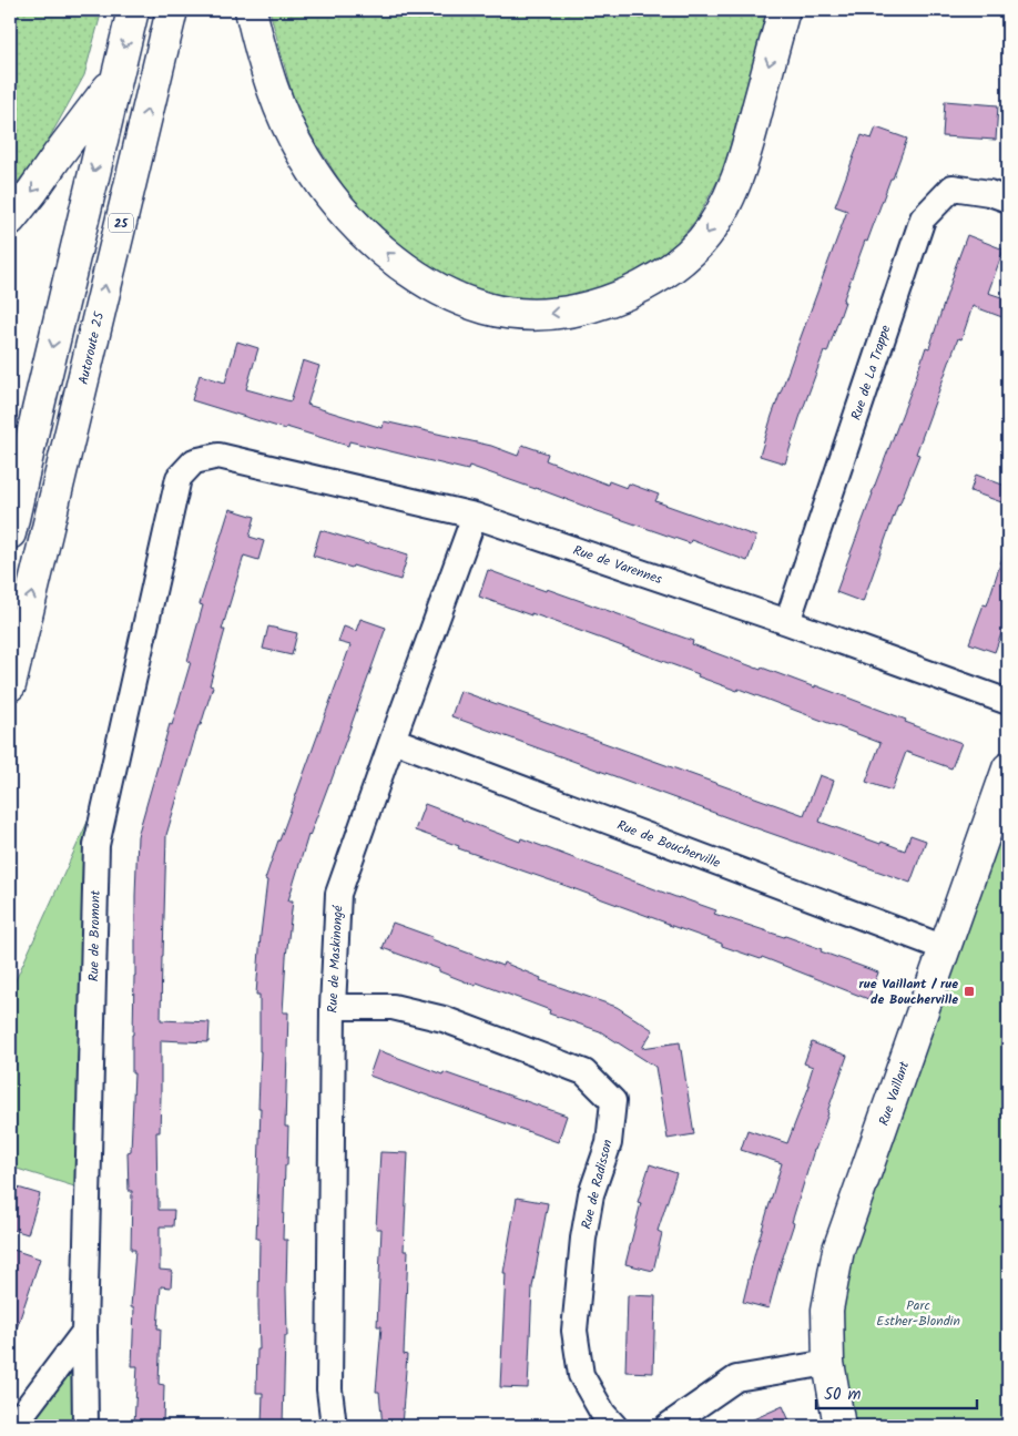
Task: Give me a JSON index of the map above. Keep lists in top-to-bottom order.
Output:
{
  "streets": {
    "main road": ["25", "Autoroute 25", "Rue Vaillant"],
    "street": [
      "Rue de La Trappe",
      "Rue de Varennes",
      "Rue de Boucherville",
      "Rue de Bromont",
      "Rue de Maskinongé",
      "Rue de Radisson"
    ]
  },
  "crossings": [
    ["Rue de La Trappe", "Rue de Varennes"],
    ["Rue de Varennes", "Rue de Bromont"],
    ["Rue de Varennes", "Rue de Maskinongé"],
    ["Rue de Boucherville", "Rue de Maskinongé"],
    ["Rue de Boucherville", "Rue Vaillant"],
    ["Rue de Maskinongé", "Rue de Radisson"]
  ],
  "parks": ["Parc Esther-Blondin"],
  "places": {
    "transit": ["rue Vaillant / rue de Boucherville"]
  },
  "scale_bar": "50 m"
}
